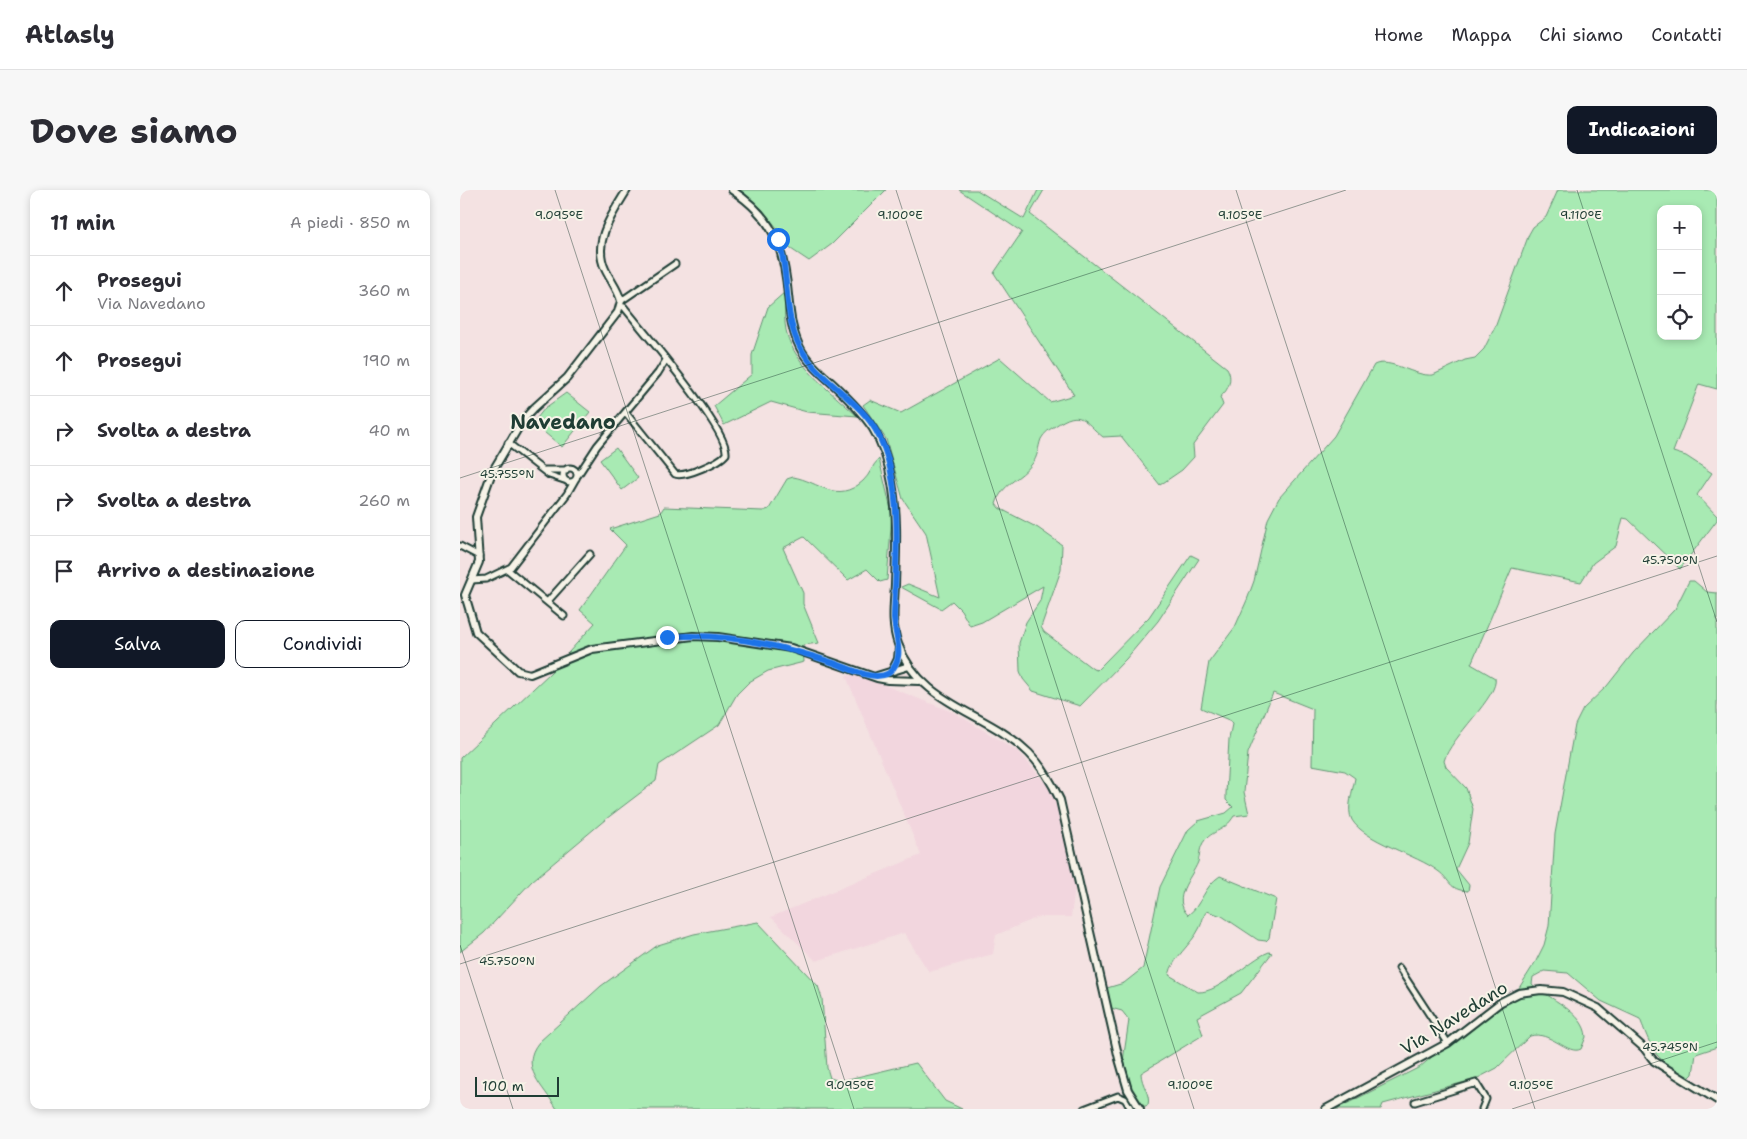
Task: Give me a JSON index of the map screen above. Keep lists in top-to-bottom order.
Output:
{
  "streets": {
    "street": ["Via Navedano"]
  },
  "districts": ["Navedano"],
  "scale_bar": "100 m",
  "page": {
    "header": "Atlasly",
    "nav": [
      "Home",
      "Mappa",
      "Chi siamo",
      "Contatti"
    ],
    "buttons": [
      "Indicazioni",
      ["Salva", "Condividi"]
    ],
    "title": "Dove siamo",
    "heading": ["11 min", "A piedi · 850 m"],
    "map_buttons": ["+", "−"],
    "list": [
      ["Prosegui", "Via Navedano", "360 m"],
      ["Prosegui", "190 m"],
      ["Svolta a destra", "40 m"],
      ["Svolta a destra", "260 m"],
      "Arrivo a destinazione"
    ],
    "scale": "100 m"
  },
  "coordinates": [
    "9.095°E",
    "9.100°E",
    "9.105°E",
    "9.110°E",
    "45.755°N",
    "45.750°N",
    "45.745°N"
  ]
}
